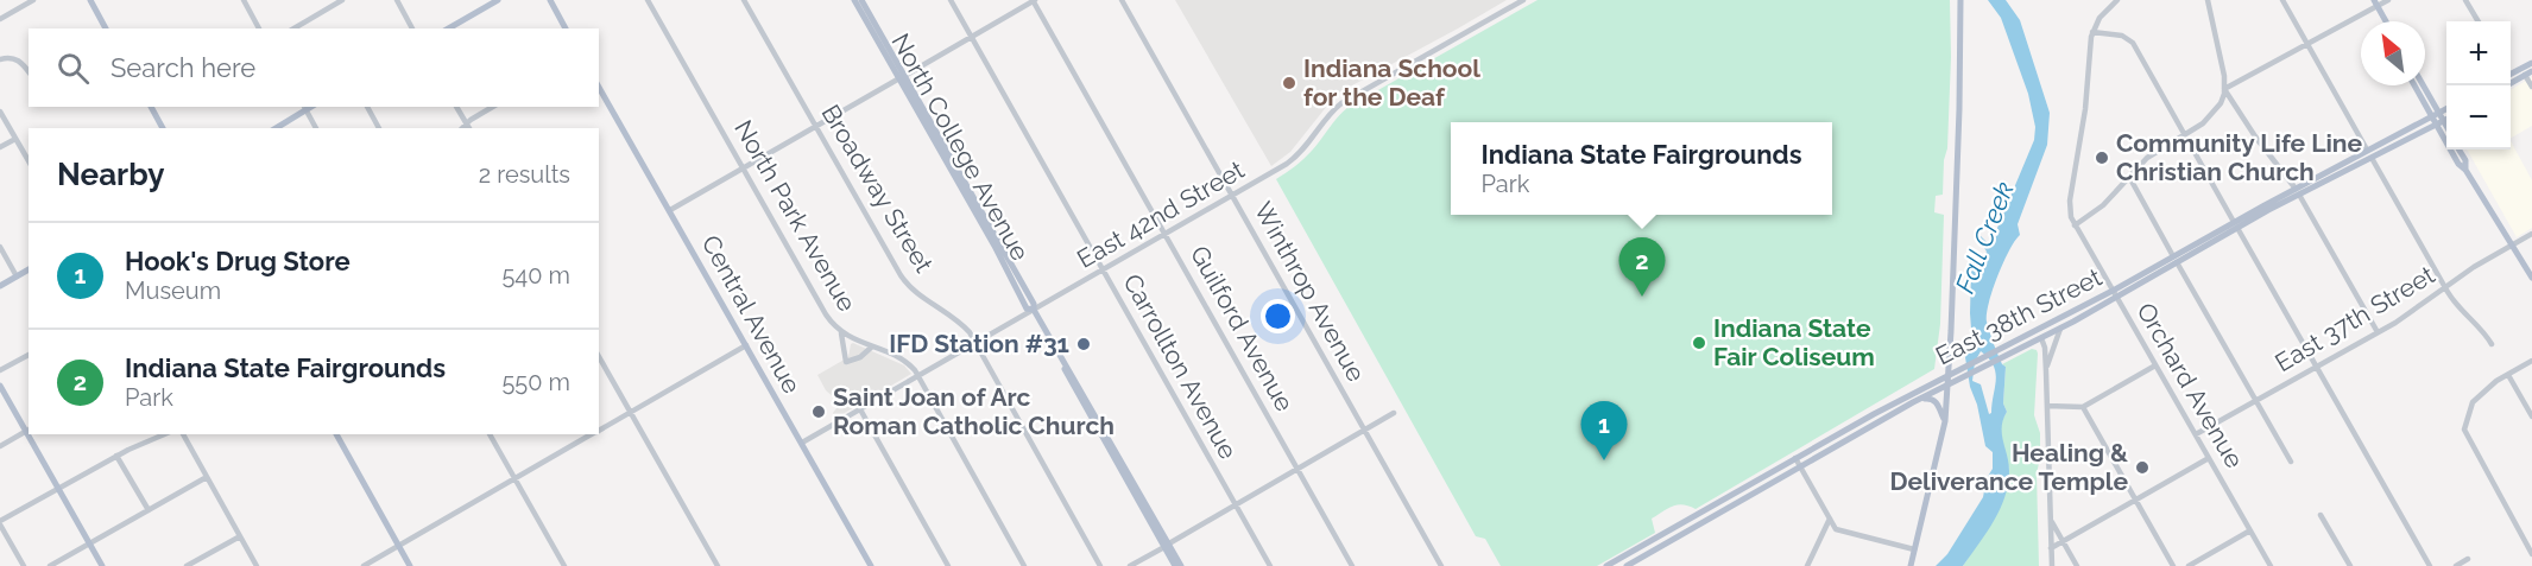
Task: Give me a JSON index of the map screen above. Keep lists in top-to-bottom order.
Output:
{
  "streets": {
    "main road": ["North College Avenue", "Central Avenue", "East 38th Street"],
    "street": [
      "Broadway Street",
      "East 42nd Street",
      "North Park Avenue",
      "Winthrop Avenue",
      "East 37th Street",
      "Guilford Avenue",
      "Carrollton Avenue",
      "Orchard Avenue"
    ]
  },
  "crossings": [
    ["North College Avenue", "East 42nd Street"],
    ["Broadway Street", "East 42nd Street"],
    ["East 42nd Street", "North Park Avenue"],
    ["East 42nd Street", "Winthrop Avenue"],
    ["East 42nd Street", "Central Avenue"],
    ["East 42nd Street", "Guilford Avenue"],
    ["East 42nd Street", "Carrollton Avenue"],
    ["East 38th Street", "Orchard Avenue"],
    ["East 37th Street", "Orchard Avenue"]
  ],
  "water": ["Fall Creek"],
  "places": [
    "Indiana School for the Deaf",
    "Community Life Line Christian Church",
    "Indiana State Fair Coliseum",
    "IFD Station #31",
    "Saint Joan of Arc Roman Catholic Church",
    "Healing & Deliverance Temple"
  ],
  "north": "top left",
  "page": {
    "map_buttons": ["+", "−"],
    "search": "Search here",
    "popup": ["Indiana State Fairgrounds", "Park"],
    "heading": ["Nearby", "2 results"],
    "list": [
      {
        "mark": "1",
        "name": "Hook's Drug Store",
        "note": "Museum",
        "value": "540 m"
      },
      {
        "mark": "2",
        "name": "Indiana State Fairgrounds",
        "note": "Park",
        "value": "550 m"
      }
    ],
    "pins": ["2", "1"]
  }
}
